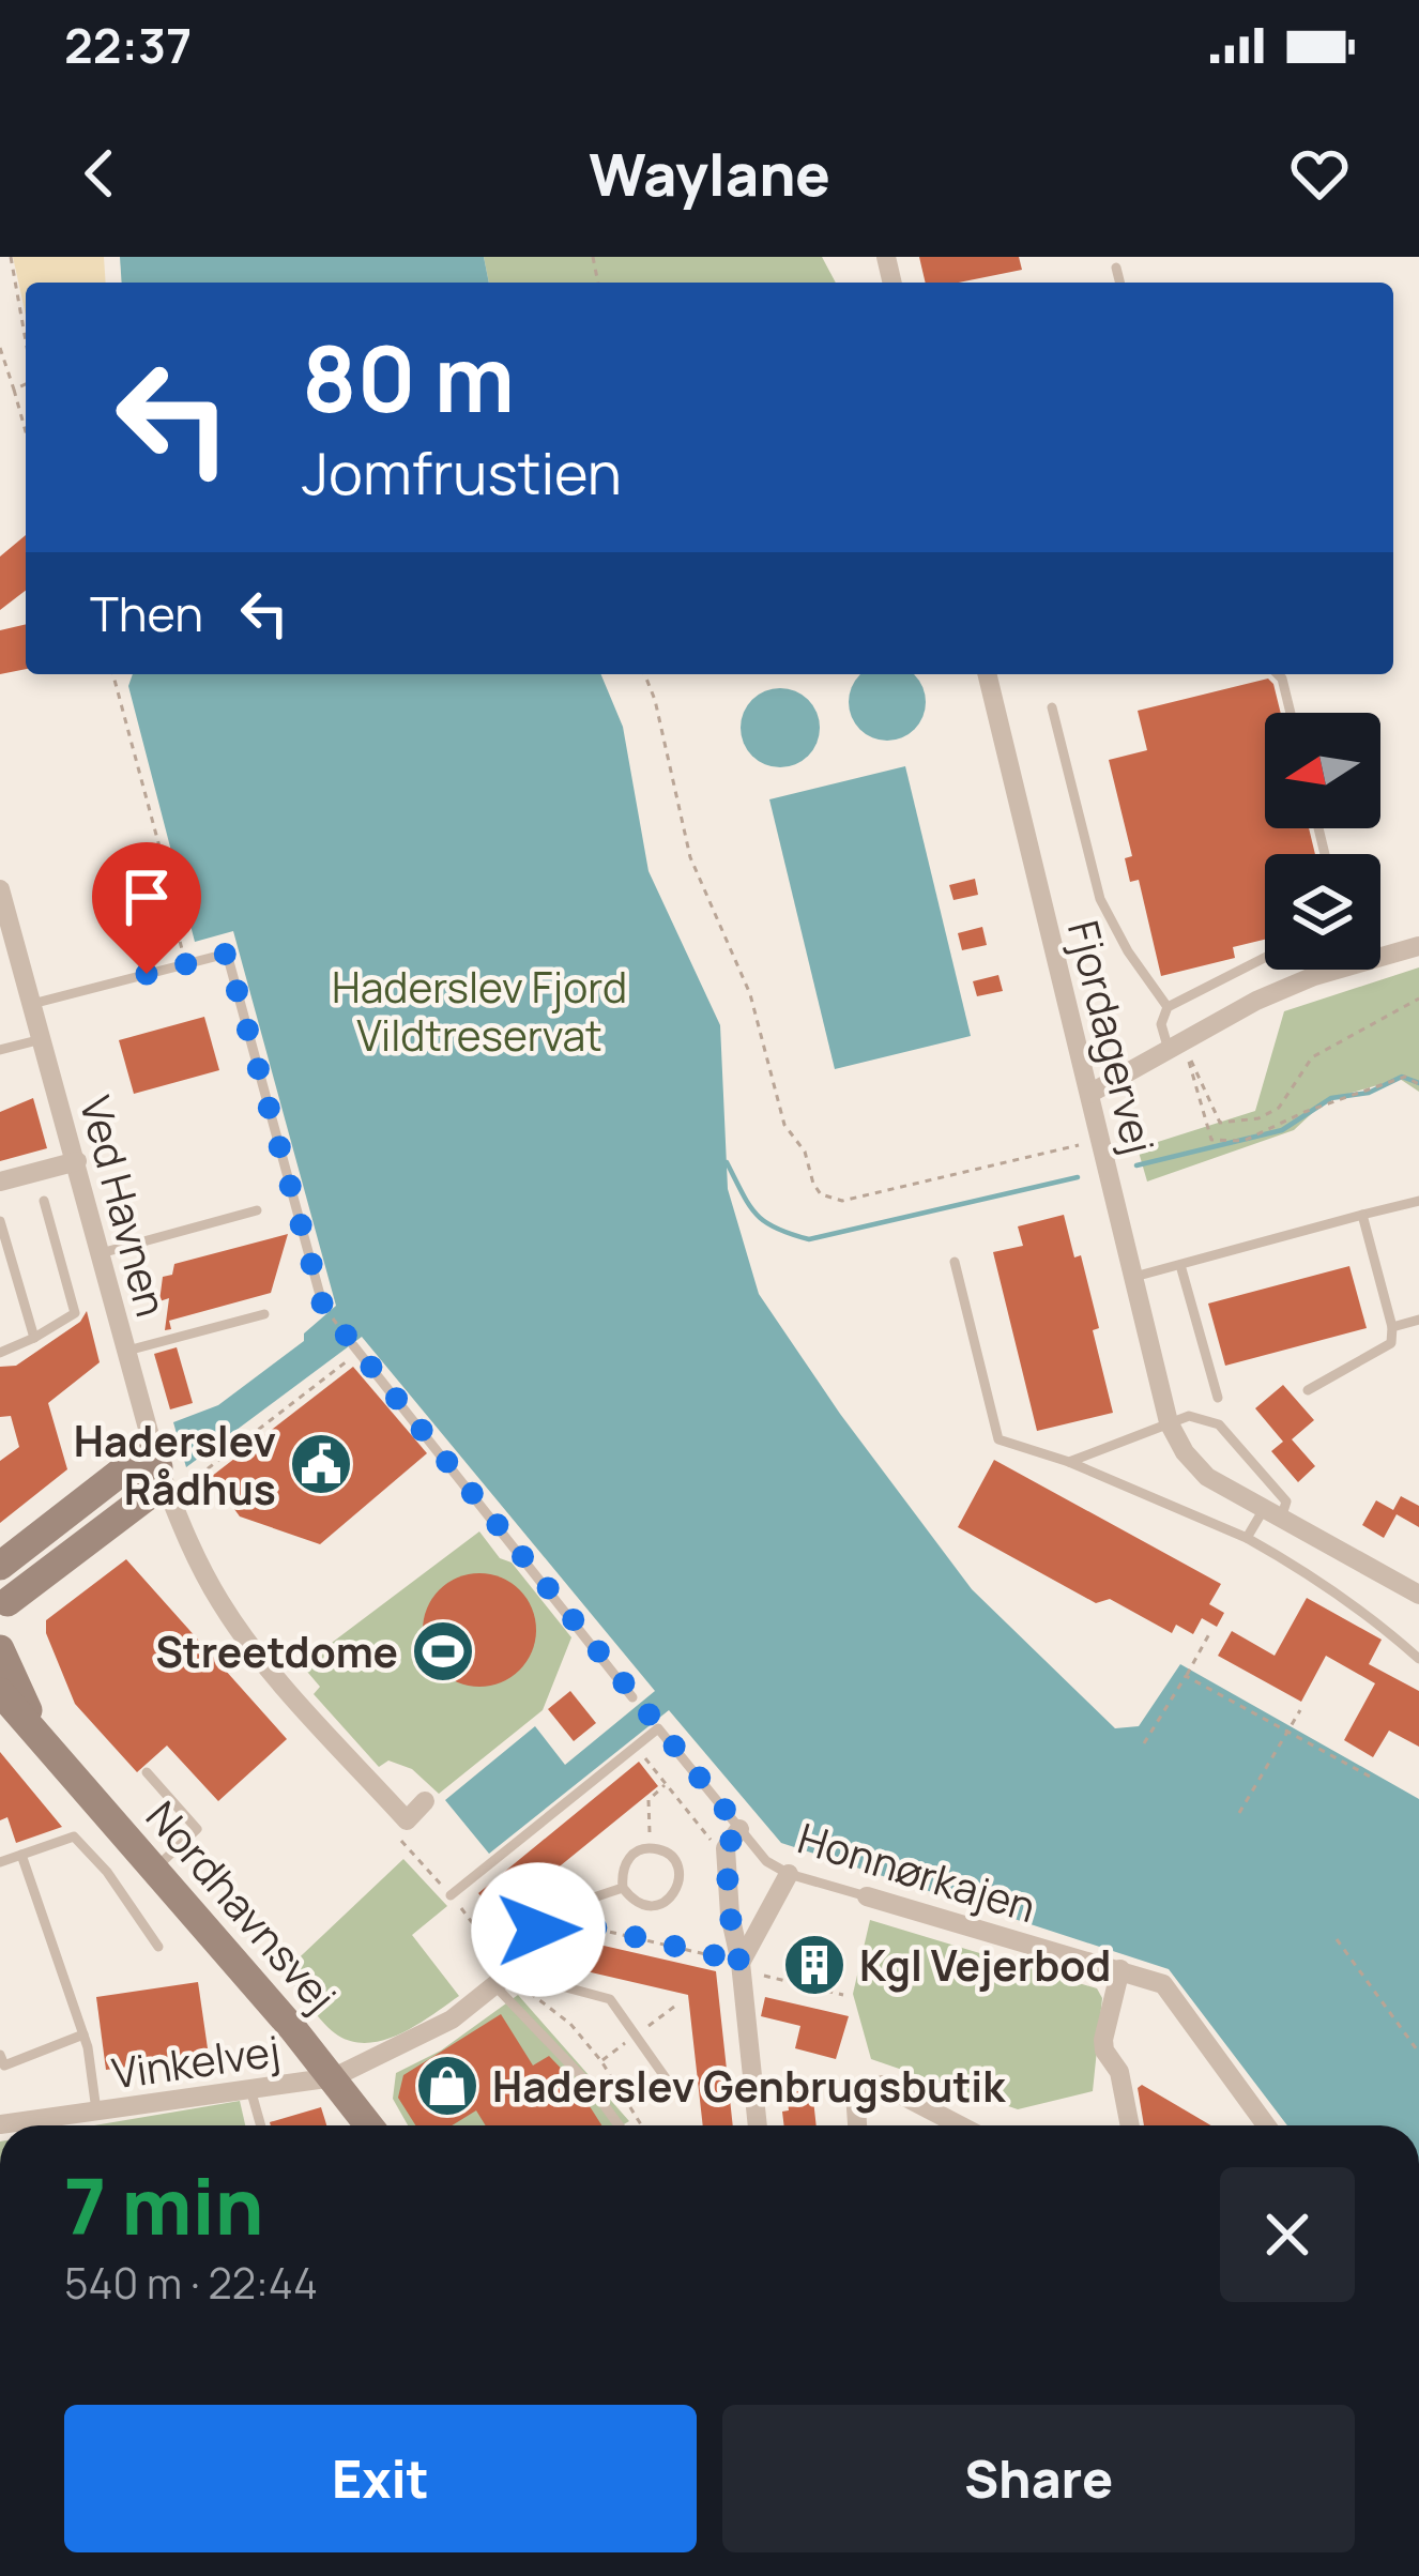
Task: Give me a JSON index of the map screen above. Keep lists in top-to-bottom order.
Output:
{
  "streets": {
    "street": [
      "Fjordagervej",
      "Ved Havnen",
      "Honnørkajen",
      "Nordhavnsvej",
      "Vinkelvej"
    ]
  },
  "crossings": [
    ["Nordhavnsvej", "Vinkelvej"]
  ],
  "parks": ["Haderslev Fjord Vildtreservat"],
  "places": {
    "public building": ["Haderslev Rådhus"],
    "sports": ["Streetdome"],
    "building": ["Kgl Vejerbod"],
    "shop": ["Haderslev Genbrugsbutik"]
  },
  "north": "left",
  "page": {
    "status": "22:37",
    "header": "Waylane",
    "turn": ["80 m", "Jomfrustien"],
    "then": "Then",
    "heading": ["7 min", "540 m · 22:44"],
    "buttons": ["Exit", "Share"]
  }
}
